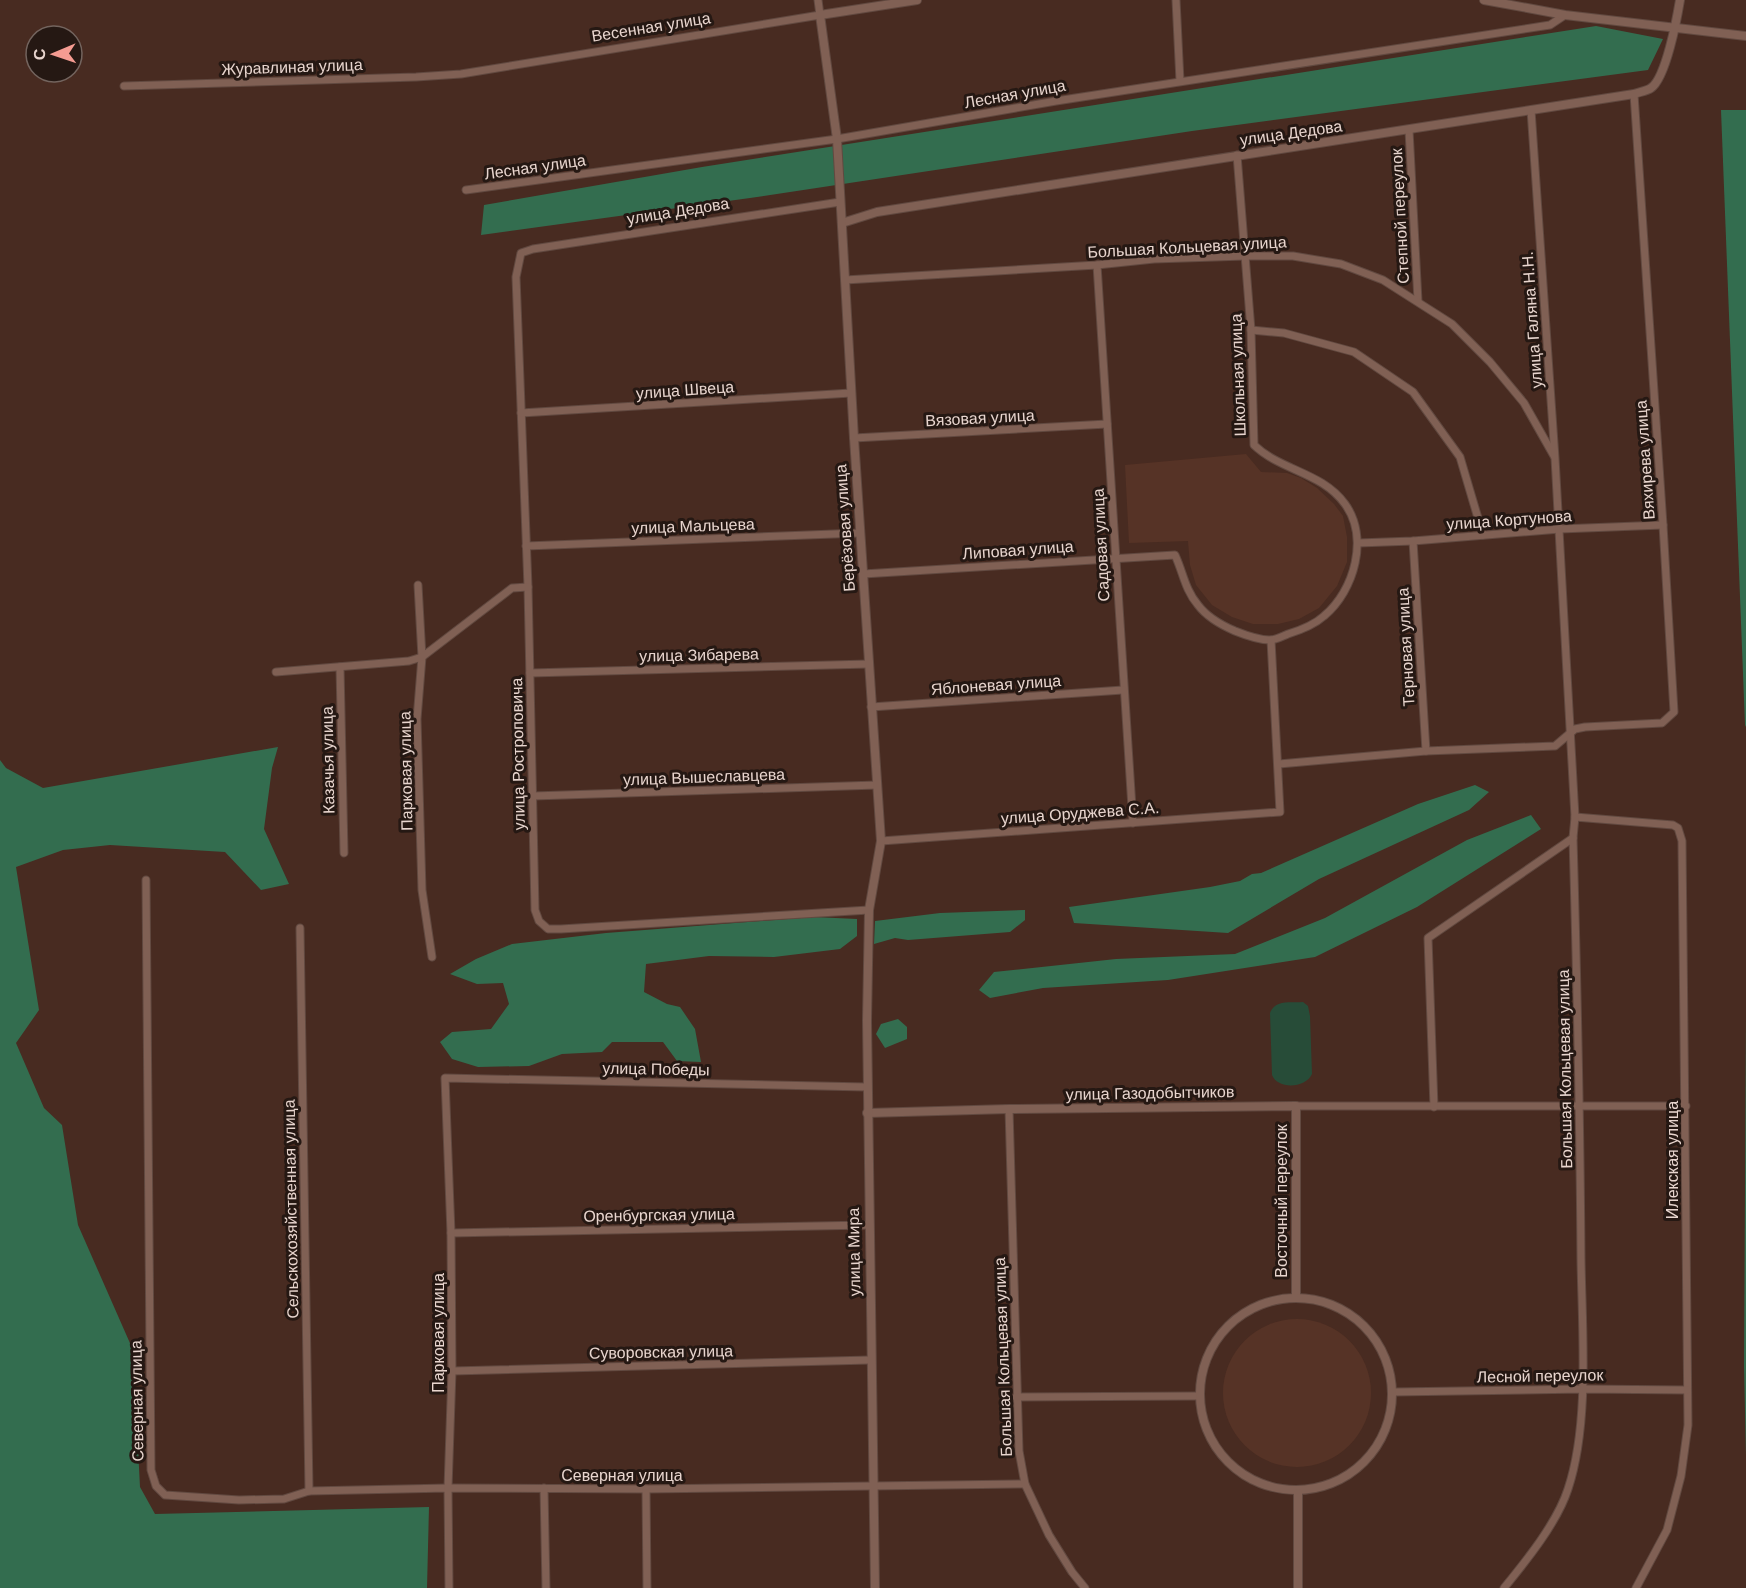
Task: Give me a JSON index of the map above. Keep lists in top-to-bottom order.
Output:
{
  "streets": {
    "street": [
      "Весенная улица",
      "Журавлиная улица",
      "Лесная улица",
      "улица Дедова",
      "Степной переулок",
      "Большая Кольцевая улица",
      "улица Галяна Н.Н.",
      "Школьная улица",
      "улица Швеца",
      "Вязовая улица",
      "Вяхирева улица",
      "улица Кортунова",
      "улица Мальцева",
      "Берёзовая улица",
      "Садовая улица",
      "Липовая улица",
      "Терновая улица",
      "улица Зибарева",
      "Яблоневая улица",
      "улица Ростроповича",
      "Казачья улица",
      "Парковая улица",
      "улица Вышеславцева",
      "улица Оруджева С.А.",
      "улица Победы",
      "улица Газодобытчиков",
      "Илекская улица",
      "Восточный переулок",
      "Сельскохозяйственная улица",
      "Оренбургская улица",
      "улица Мира",
      "Суворовская улица",
      "Лесной переулок",
      "Северная улица"
    ]
  },
  "crossings": [
    ["Весенная улица", "Журавлиная улица"],
    ["Весенная улица", "Берёзовая улица"],
    ["Лесная улица", "Берёзовая улица"],
    ["улица Дедова", "Степной переулок"],
    ["улица Дедова", "улица Галяна Н.Н."],
    ["улица Дедова", "Школьная улица"],
    ["улица Дедова", "Вяхирева улица"],
    ["улица Дедова", "Берёзовая улица"],
    ["улица Дедова", "улица Ростроповича"],
    ["Степной переулок", "Большая Кольцевая улица"],
    ["Большая Кольцевая улица", "улица Галяна Н.Н."],
    ["Большая Кольцевая улица", "Школьная улица"],
    ["Большая Кольцевая улица", "Вяхирева улица"],
    ["Большая Кольцевая улица", "улица Кортунова"],
    ["Большая Кольцевая улица", "Берёзовая улица"],
    ["Большая Кольцевая улица", "Садовая улица"],
    ["Большая Кольцевая улица", "улица Газодобытчиков"],
    ["Большая Кольцевая улица", "Илекская улица"],
    ["Большая Кольцевая улица", "Лесной переулок"],
    ["Большая Кольцевая улица", "Северная улица"],
    ["улица Галяна Н.Н.", "улица Кортунова"],
    ["Школьная улица", "улица Кортунова"],
    ["Школьная улица", "Липовая улица"],
    ["улица Швеца", "Берёзовая улица"],
    ["улица Швеца", "улица Ростроповича"],
    ["Вязовая улица", "Берёзовая улица"],
    ["Вязовая улица", "Садовая улица"],
    ["Вяхирева улица", "улица Кортунова"],
    ["улица Кортунова", "Терновая улица"],
    ["улица Мальцева", "Берёзовая улица"],
    ["улица Мальцева", "улица Ростроповича"],
    ["Берёзовая улица", "Липовая улица"],
    ["Берёзовая улица", "улица Зибарева"],
    ["Берёзовая улица", "Яблоневая улица"],
    ["Берёзовая улица", "улица Ростроповича"],
    ["Берёзовая улица", "улица Вышеславцева"],
    ["Берёзовая улица", "улица Оруджева С.А."],
    ["Берёзовая улица", "улица Мира"],
    ["Садовая улица", "Липовая улица"],
    ["Садовая улица", "Яблоневая улица"],
    ["Садовая улица", "улица Оруджева С.А."],
    ["улица Зибарева", "улица Ростроповича"],
    ["улица Ростроповича", "улица Вышеславцева"],
    ["улица Ростроповича", "улица Мира"],
    ["Парковая улица", "улица Победы"],
    ["Парковая улица", "Оренбургская улица"],
    ["Парковая улица", "Суворовская улица"],
    ["Парковая улица", "Северная улица"],
    ["улица Победы", "улица Мира"],
    ["улица Газодобытчиков", "Илекская улица"],
    ["улица Газодобытчиков", "Восточный переулок"],
    ["улица Газодобытчиков", "улица Мира"],
    ["Илекская улица", "Лесной переулок"],
    ["Восточный переулок", "Лесной переулок"],
    ["Сельскохозяйственная улица", "Северная улица"],
    ["Оренбургская улица", "улица Мира"],
    ["улица Мира", "Суворовская улица"],
    ["улица Мира", "Северная улица"]
  ],
  "north": "left"
}
